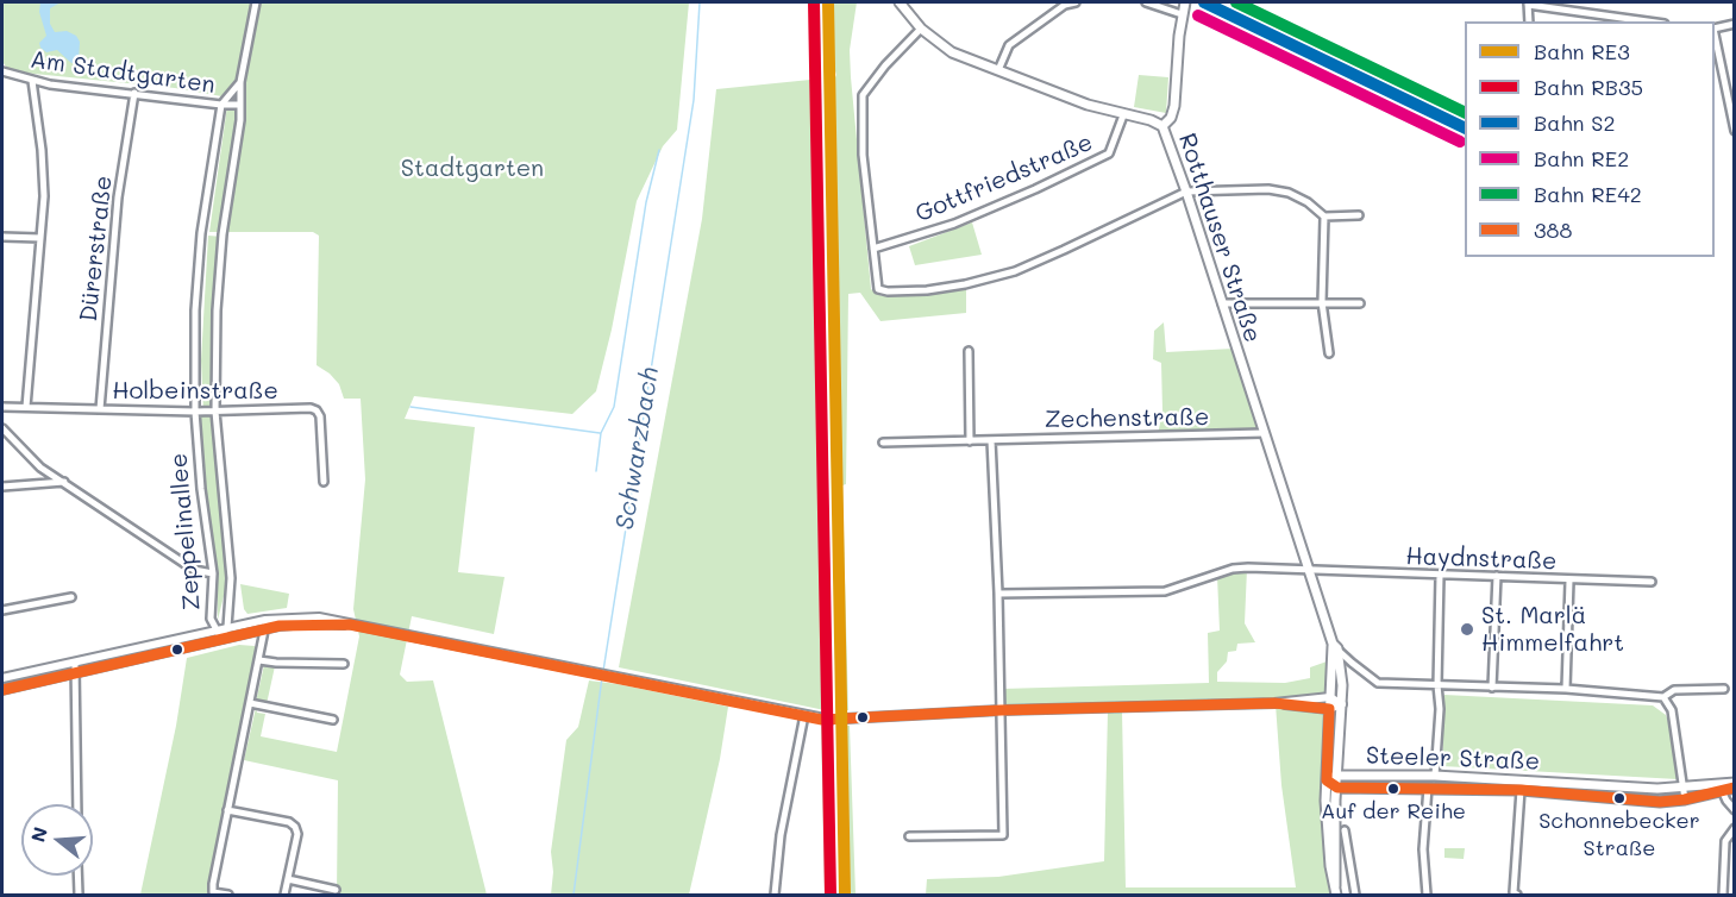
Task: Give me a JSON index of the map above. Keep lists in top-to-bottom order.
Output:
{
  "streets": {
    "main road": ["Rotthauser Straße", "Steeler Straße"],
    "street": [
      "Am Stadtgarten",
      "Gottfriedstraße",
      "Dürerstraße",
      "Holbeinstraße",
      "Zechenstraße",
      "Zeppelinallee",
      "Haydnstraße"
    ]
  },
  "crossings": [
    ["Am Stadtgarten", "Dürerstraße"],
    ["Am Stadtgarten", "Zeppelinallee"],
    ["Gottfriedstraße", "Rotthauser Straße"],
    ["Rotthauser Straße", "Zechenstraße"],
    ["Rotthauser Straße", "Haydnstraße"],
    ["Dürerstraße", "Holbeinstraße"],
    ["Holbeinstraße", "Zeppelinallee"]
  ],
  "water": ["Schwarzbach"],
  "parks": ["Stadtgarten"],
  "places": ["St. Marlä Himmelfahrt", "Auf der Reihe", "Schonnebecker Straße"],
  "lines": [
    "rail line RE3",
    "rail line RB35",
    "rail line S2",
    "rail line RE42",
    "rail line RE2",
    "transit line 388"
  ],
  "legend": [
    "Bahn RE3",
    "Bahn RB35",
    "Bahn S2",
    "Bahn RE2",
    "Bahn RE42",
    "388"
  ],
  "north": "left"
}
